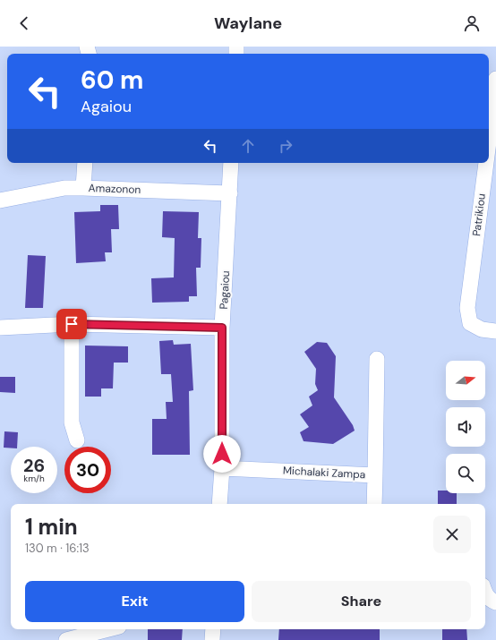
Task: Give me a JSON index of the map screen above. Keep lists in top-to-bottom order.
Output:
{
  "streets": {
    "street": [
      "Amazonon",
      "Patrikiou",
      "Pagaiou",
      "Michalaki Zampa"
    ]
  },
  "crossings": [
    ["Amazonon", "Pagaiou"],
    ["Pagaiou", "Michalaki Zampa"]
  ],
  "north": "right",
  "page": {
    "header": "Waylane",
    "turn": ["60 m", "Agaiou"],
    "speed": "26 km/h",
    "limit": "30",
    "heading": ["1 min", "130 m · 16:13"],
    "buttons": ["Exit", "Share"]
  }
}
